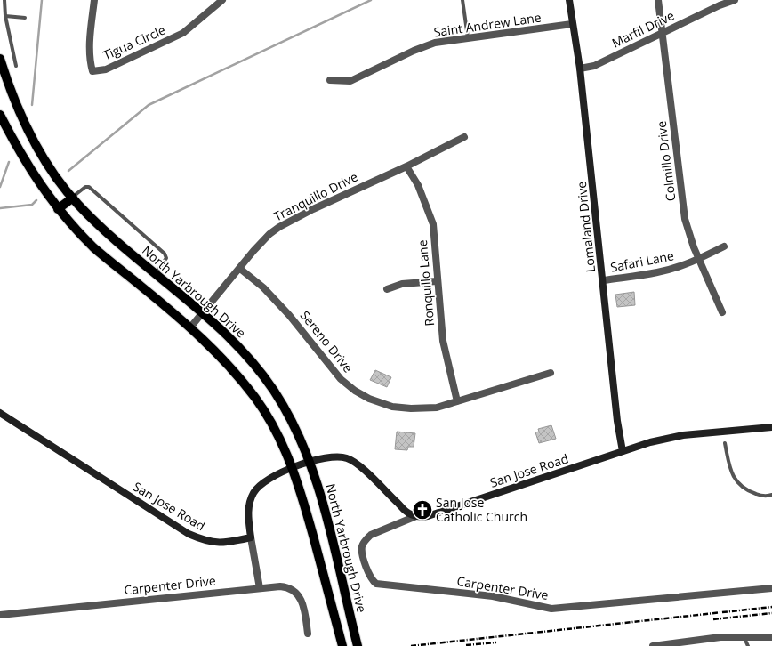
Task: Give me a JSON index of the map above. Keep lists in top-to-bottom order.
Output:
{
  "streets": {
    "main road": ["North Yarbrough Drive"],
    "street": [
      "Saint Andrew Lane",
      "Marfil Drive",
      "Tigua Circle",
      "Colmillo Drive",
      "Tranquillo Drive",
      "Lomaland Drive",
      "Safari Lane",
      "Ronquillo Lane",
      "Sereno Drive",
      "San Jose Road",
      "Carpenter Drive"
    ]
  },
  "crossings": [
    ["Saint Andrew Lane", "Lomaland Drive"],
    ["Marfil Drive", "Colmillo Drive"],
    ["Marfil Drive", "Lomaland Drive"],
    ["Colmillo Drive", "Safari Lane"],
    ["Tranquillo Drive", "Ronquillo Lane"],
    ["Tranquillo Drive", "North Yarbrough Drive"],
    ["Tranquillo Drive", "Sereno Drive"],
    ["Lomaland Drive", "Safari Lane"],
    ["Lomaland Drive", "San Jose Road"],
    ["Ronquillo Lane", "Sereno Drive"],
    ["San Jose Road", "Carpenter Drive"]
  ],
  "places": {
    "church": ["San Jose Catholic Church"]
  }
}
